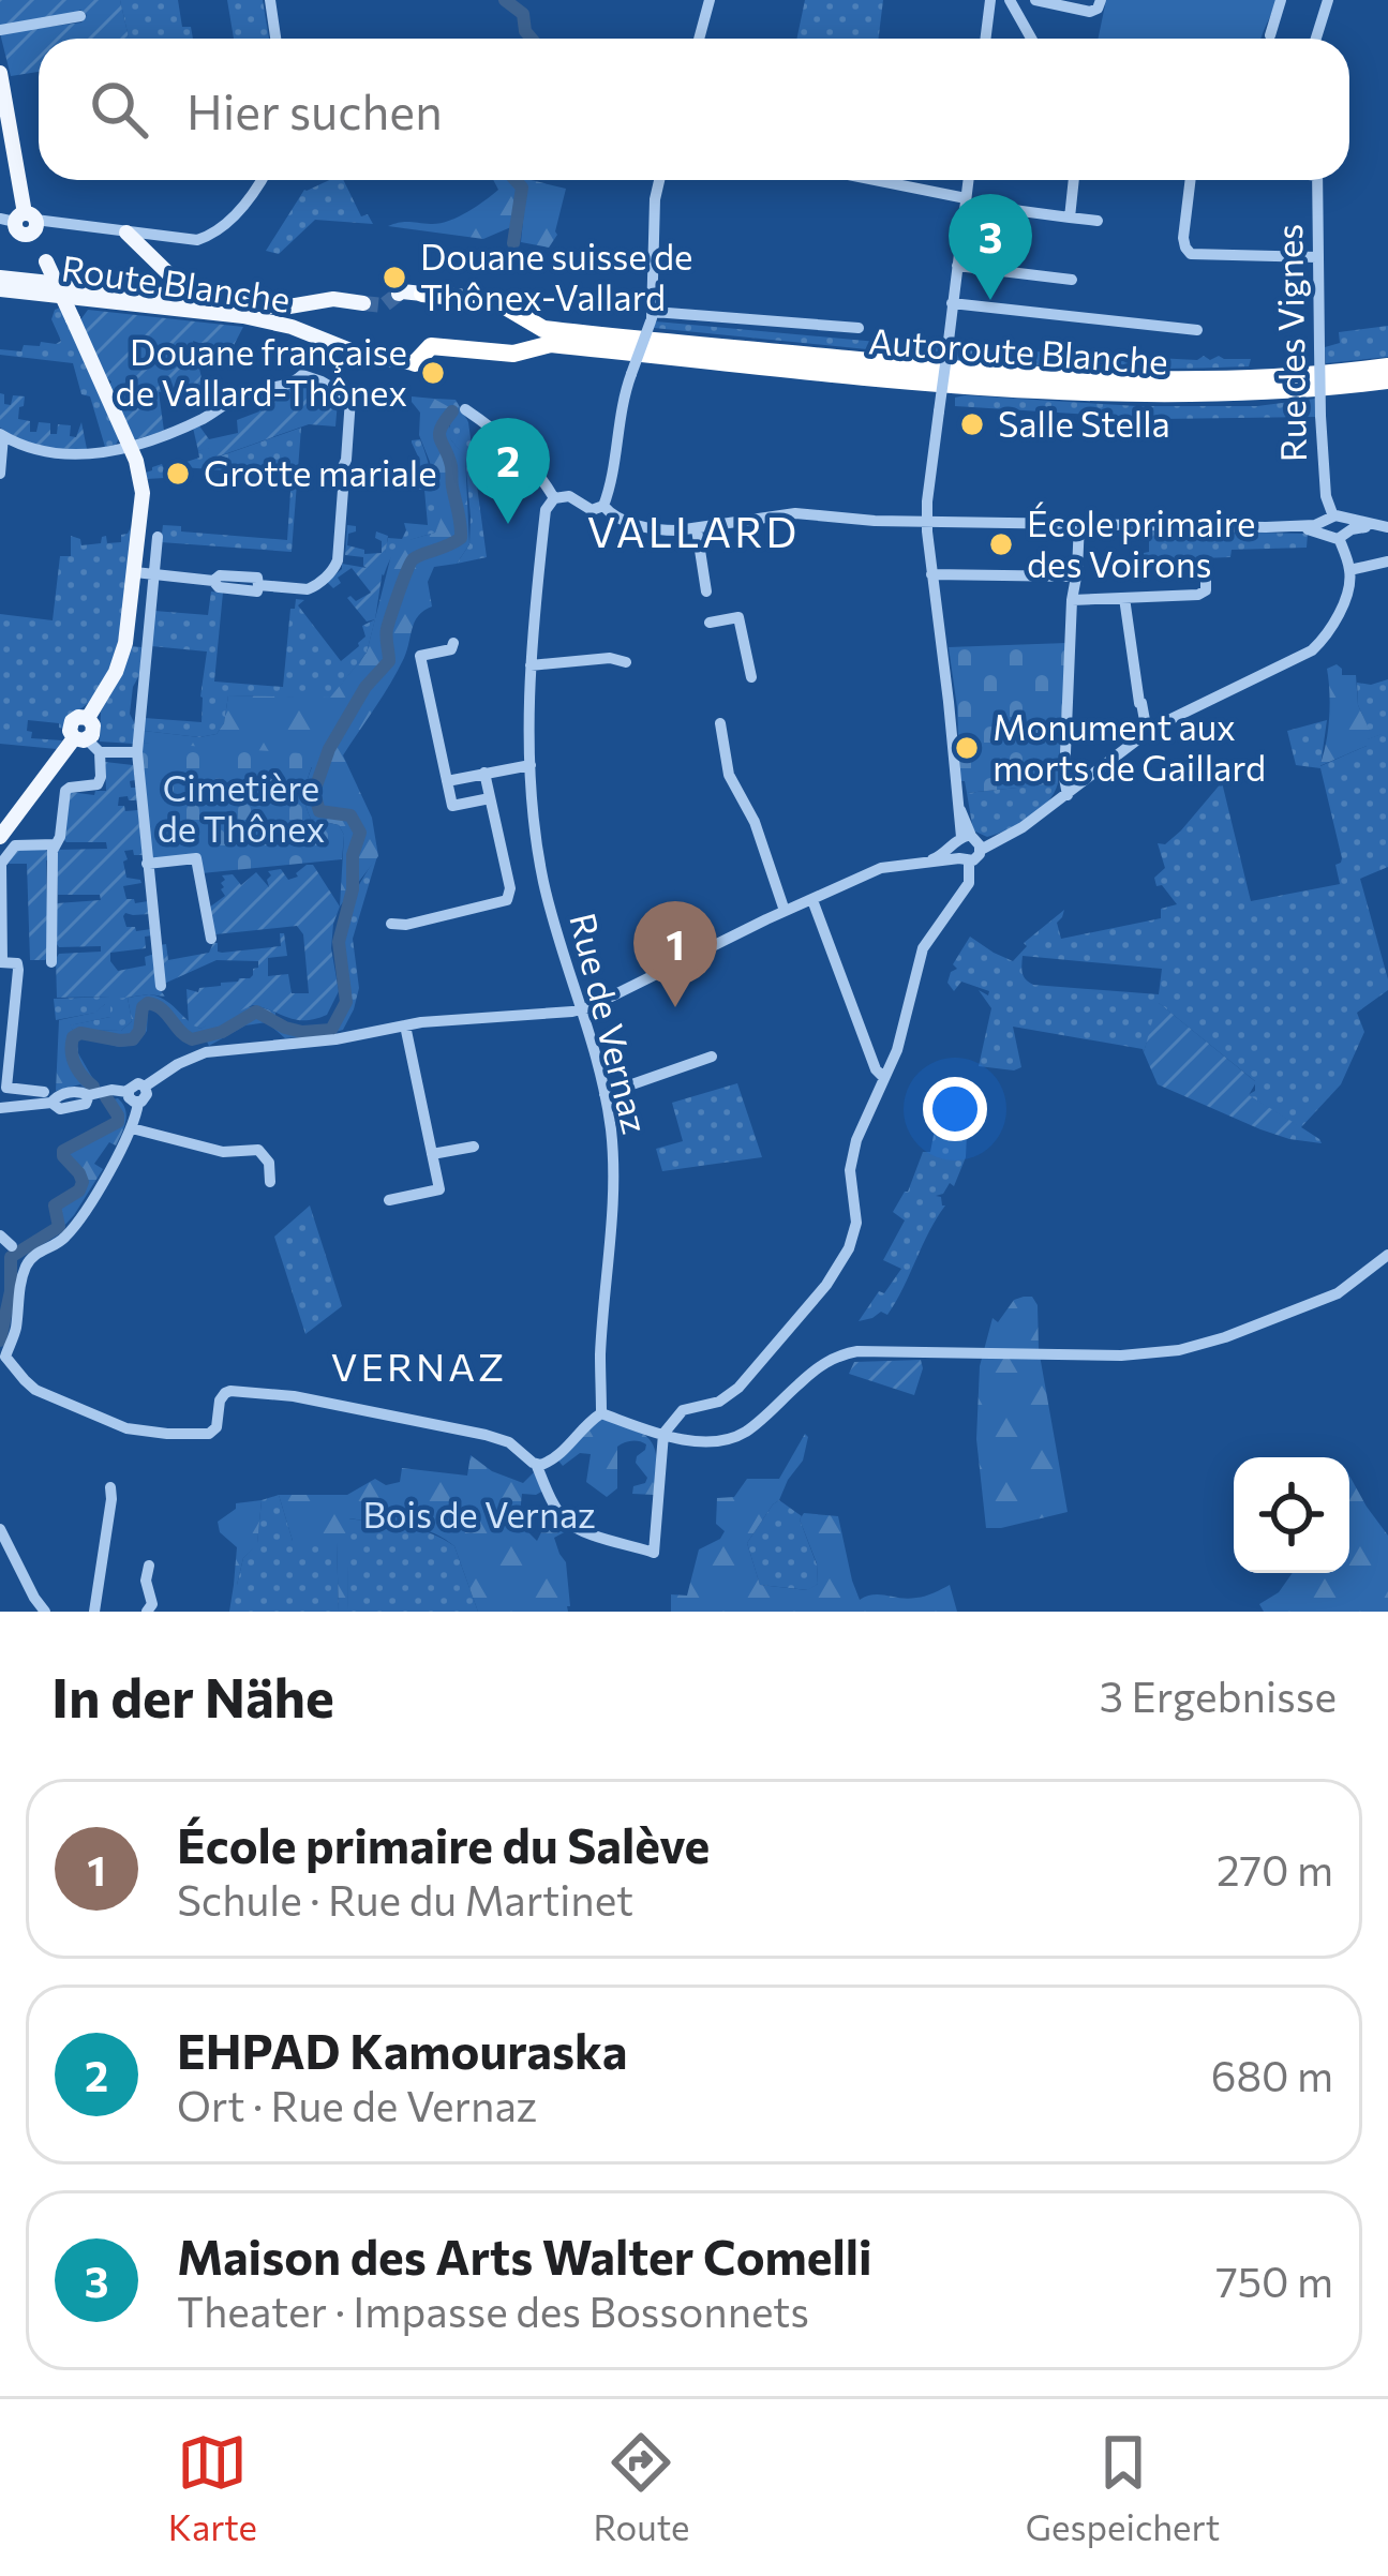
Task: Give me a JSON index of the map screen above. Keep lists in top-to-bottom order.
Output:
{
  "streets": {
    "highway": ["Autoroute Blanche"],
    "main road": ["Route Blanche"],
    "street": ["Rue des Vignes", "Rue de Vernaz"]
  },
  "districts": ["VALLARD", "VERNAZ"],
  "parks": ["Cimetière de Thônex", "Bois de Vernaz"],
  "places": [
    "Douane suisse de Thônex-Vallard",
    "Douane française de Vallard-Thônex",
    "Salle Stella",
    "Grotte mariale",
    "École primaire des Voirons",
    "Monument aux morts de Gaillard"
  ],
  "page": {
    "search": "Hier suchen",
    "pins": ["3", "2", "1"],
    "heading": ["In der Nähe", "3 Ergebnisse"],
    "list": [
      {
        "mark": "1",
        "name": "École primaire du Salève",
        "note": "Schule · Rue du Martinet",
        "value": "270 m"
      },
      {
        "mark": "2",
        "name": "EHPAD Kamouraska",
        "note": "Ort · Rue de Vernaz",
        "value": "680 m"
      },
      {
        "mark": "3",
        "name": "Maison des Arts Walter Comelli",
        "note": "Theater · Impasse des Bossonnets",
        "value": "750 m"
      }
    ],
    "nav": ["Karte", "Route", "Gespeichert"]
  }
}
